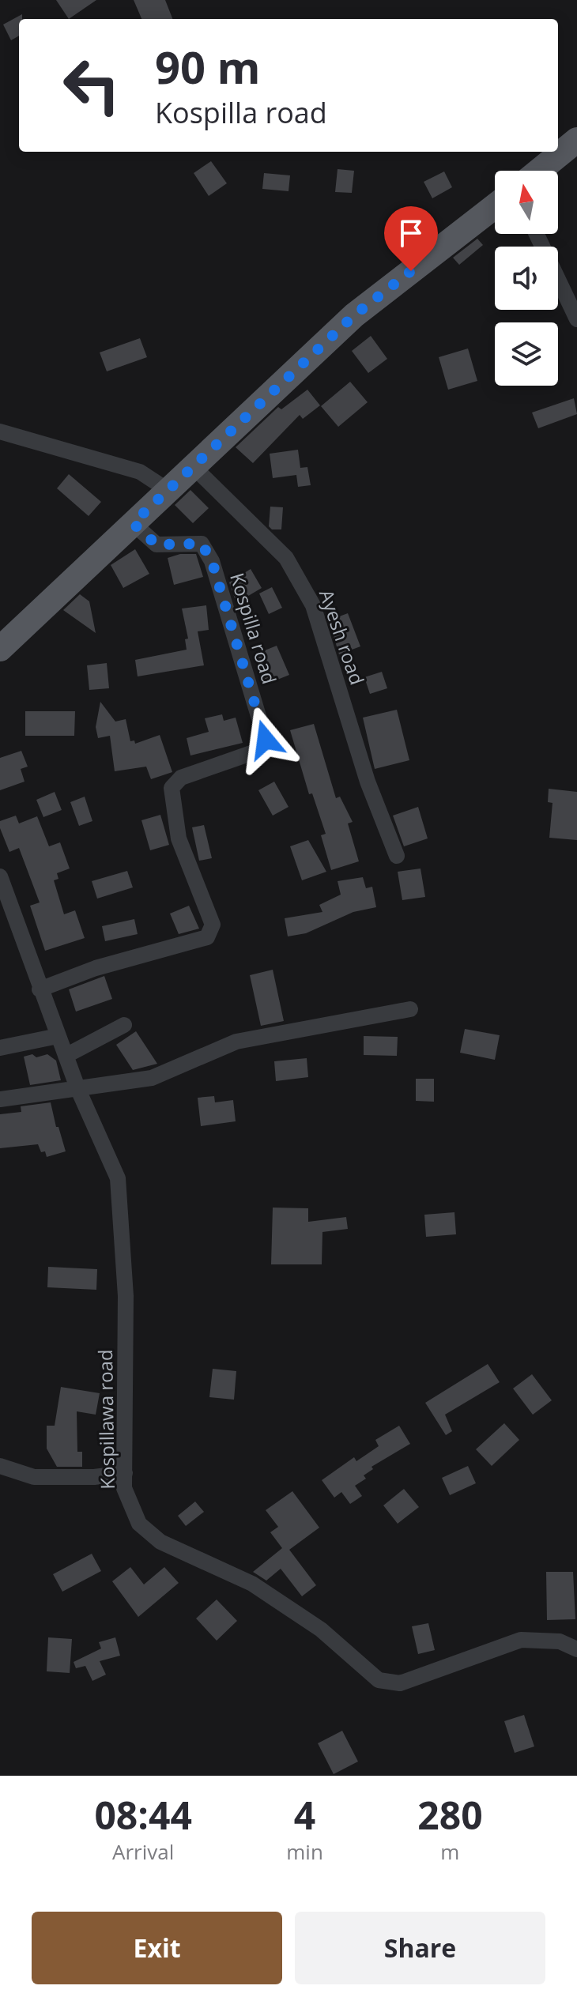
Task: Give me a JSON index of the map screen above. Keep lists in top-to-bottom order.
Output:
{
  "streets": {
    "street": ["Kospilla road", "Ayesh road", "Kospillawa road"]
  },
  "crossings": [
    ["Kospilla road", "Kospillawa road"]
  ],
  "north": "top",
  "page": {
    "turn": ["90 m", "Kospilla road"],
    "eta": [
      "08:44",
      "Arrival",
      "4",
      "min",
      "280",
      "m"
    ],
    "buttons": ["Exit", "Share"]
  }
}
